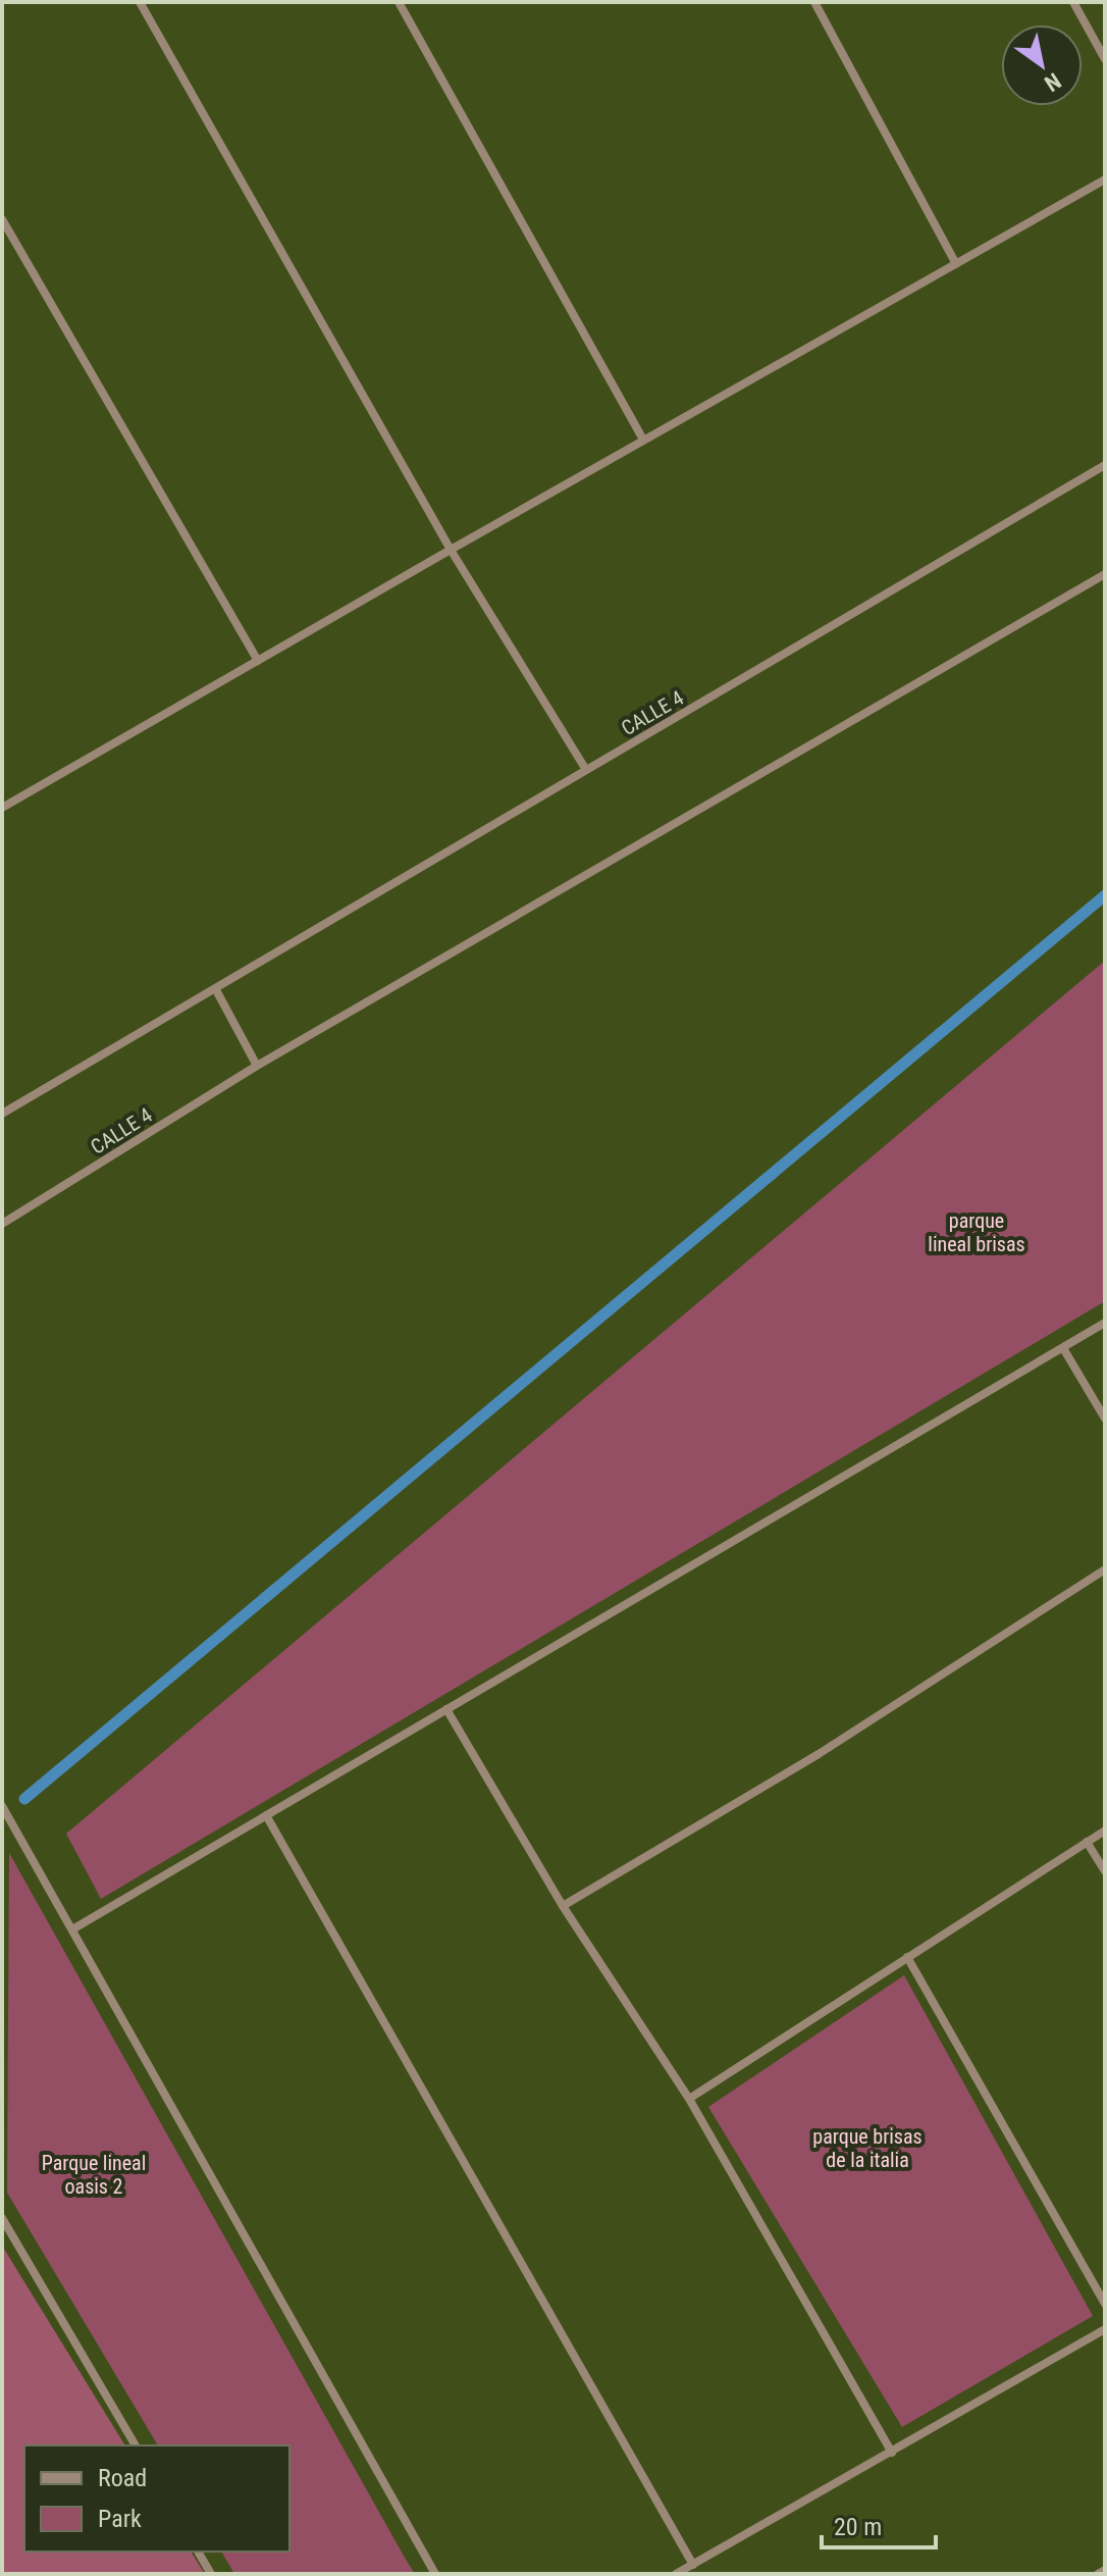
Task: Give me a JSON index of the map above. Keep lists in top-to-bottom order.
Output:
{
  "streets": {
    "street": ["CALLE 4"]
  },
  "parks": ["parque lineal brisas", "parque brisas de la italia", "Parque lineal oasis 2"],
  "legend": ["Road", "Park"],
  "scale_bar": "20 m",
  "north": "bottom right"
}
